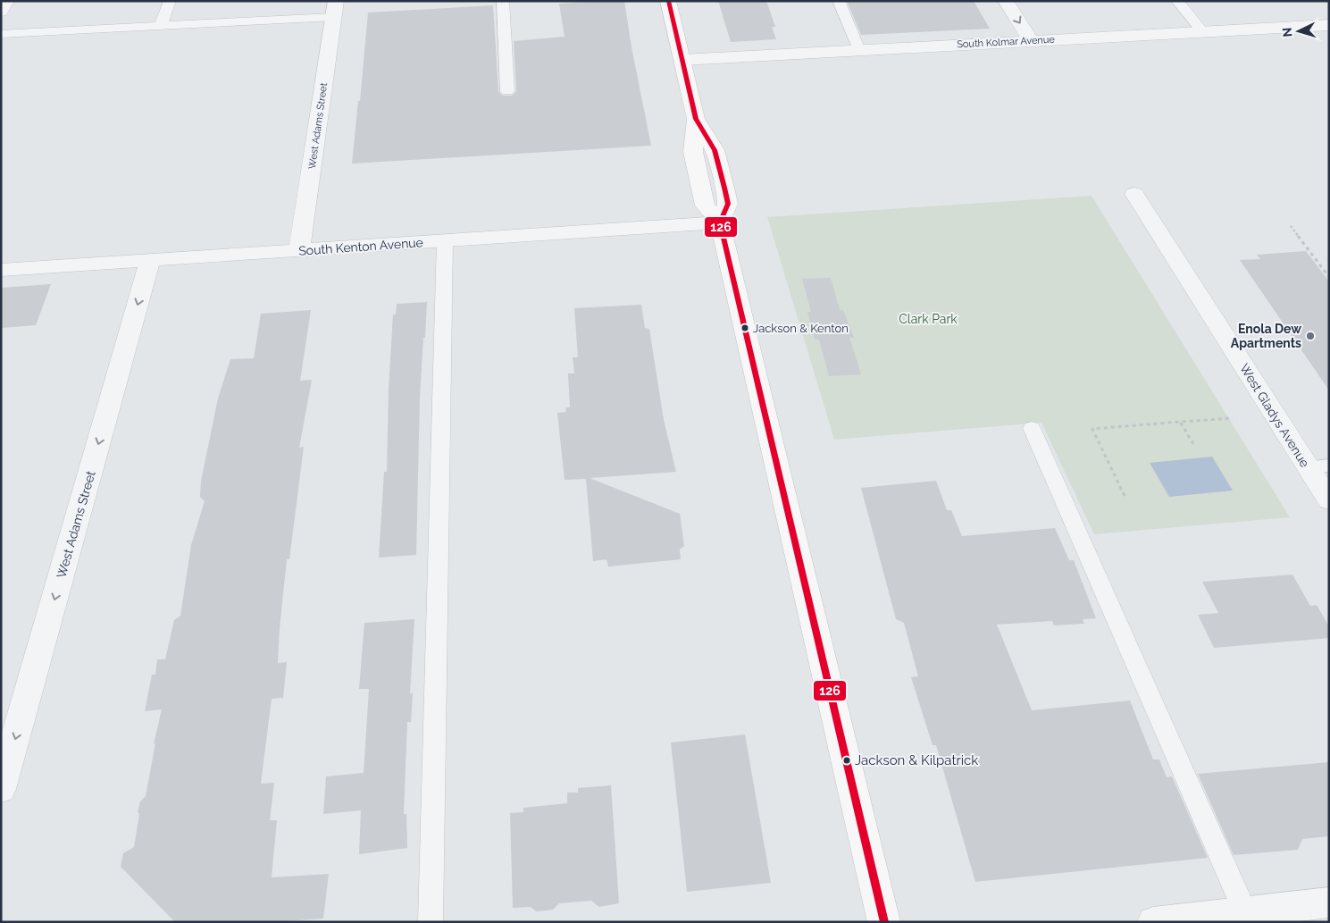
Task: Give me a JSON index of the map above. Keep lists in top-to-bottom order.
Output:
{
  "streets": {
    "street": [
      "South Kolmar Avenue",
      "West Adams Street",
      "South Kenton Avenue",
      "West Gladys Avenue"
    ]
  },
  "crossings": [
    ["West Adams Street", "South Kenton Avenue"]
  ],
  "one_way": ["West Adams Street"],
  "parks": ["Clark Park"],
  "places": ["Jackson & Kenton", "Enola Dew Apartments", "Jackson & Kilpatrick"],
  "lines": ["transit line 126"],
  "north": "left"
}
